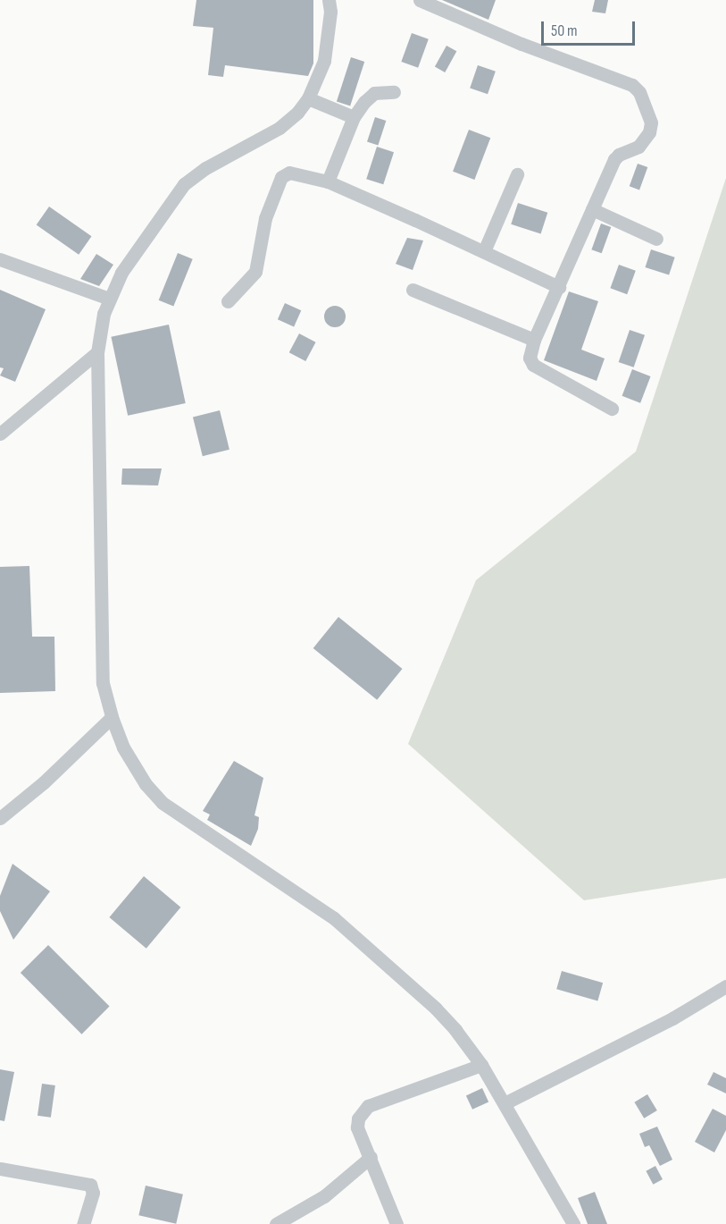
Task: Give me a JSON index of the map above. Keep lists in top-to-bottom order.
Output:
{
  "scale_bar": "50 m"
}
